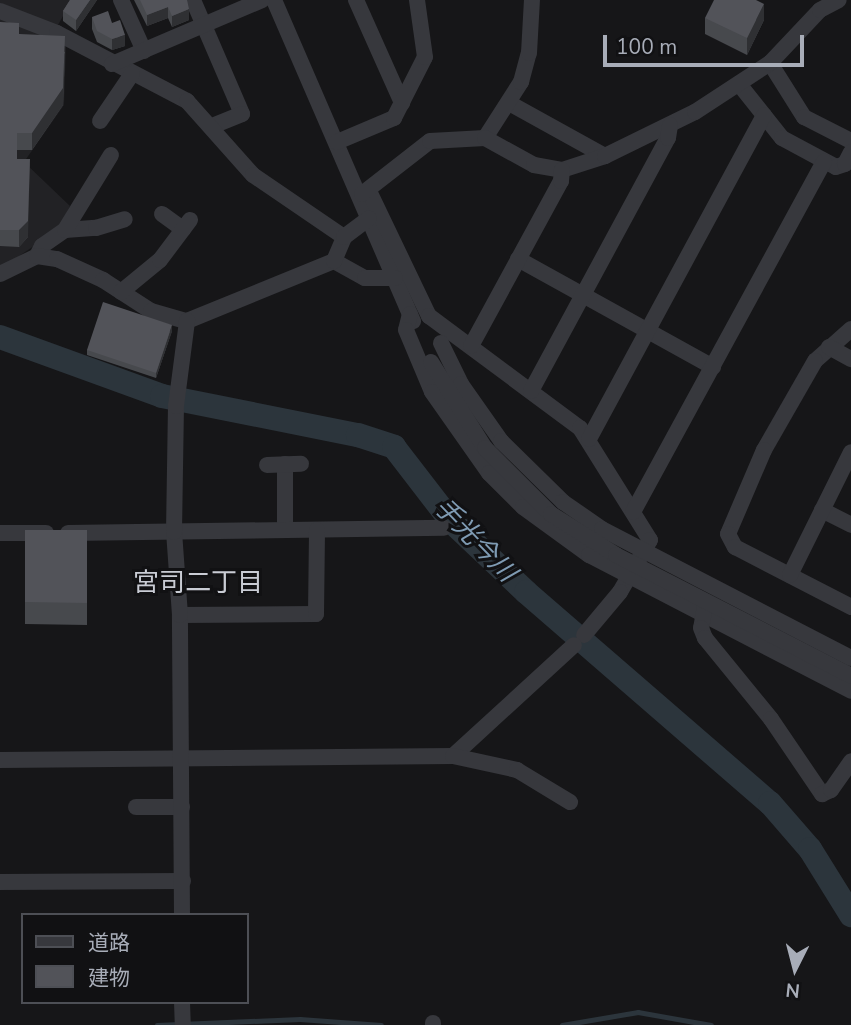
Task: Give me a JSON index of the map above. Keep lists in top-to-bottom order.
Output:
{
  "districts": ["宮司二丁目"],
  "water": ["手光今川"],
  "legend": ["道路", "建物"],
  "scale_bar": "100 m",
  "north": "bottom"
}
